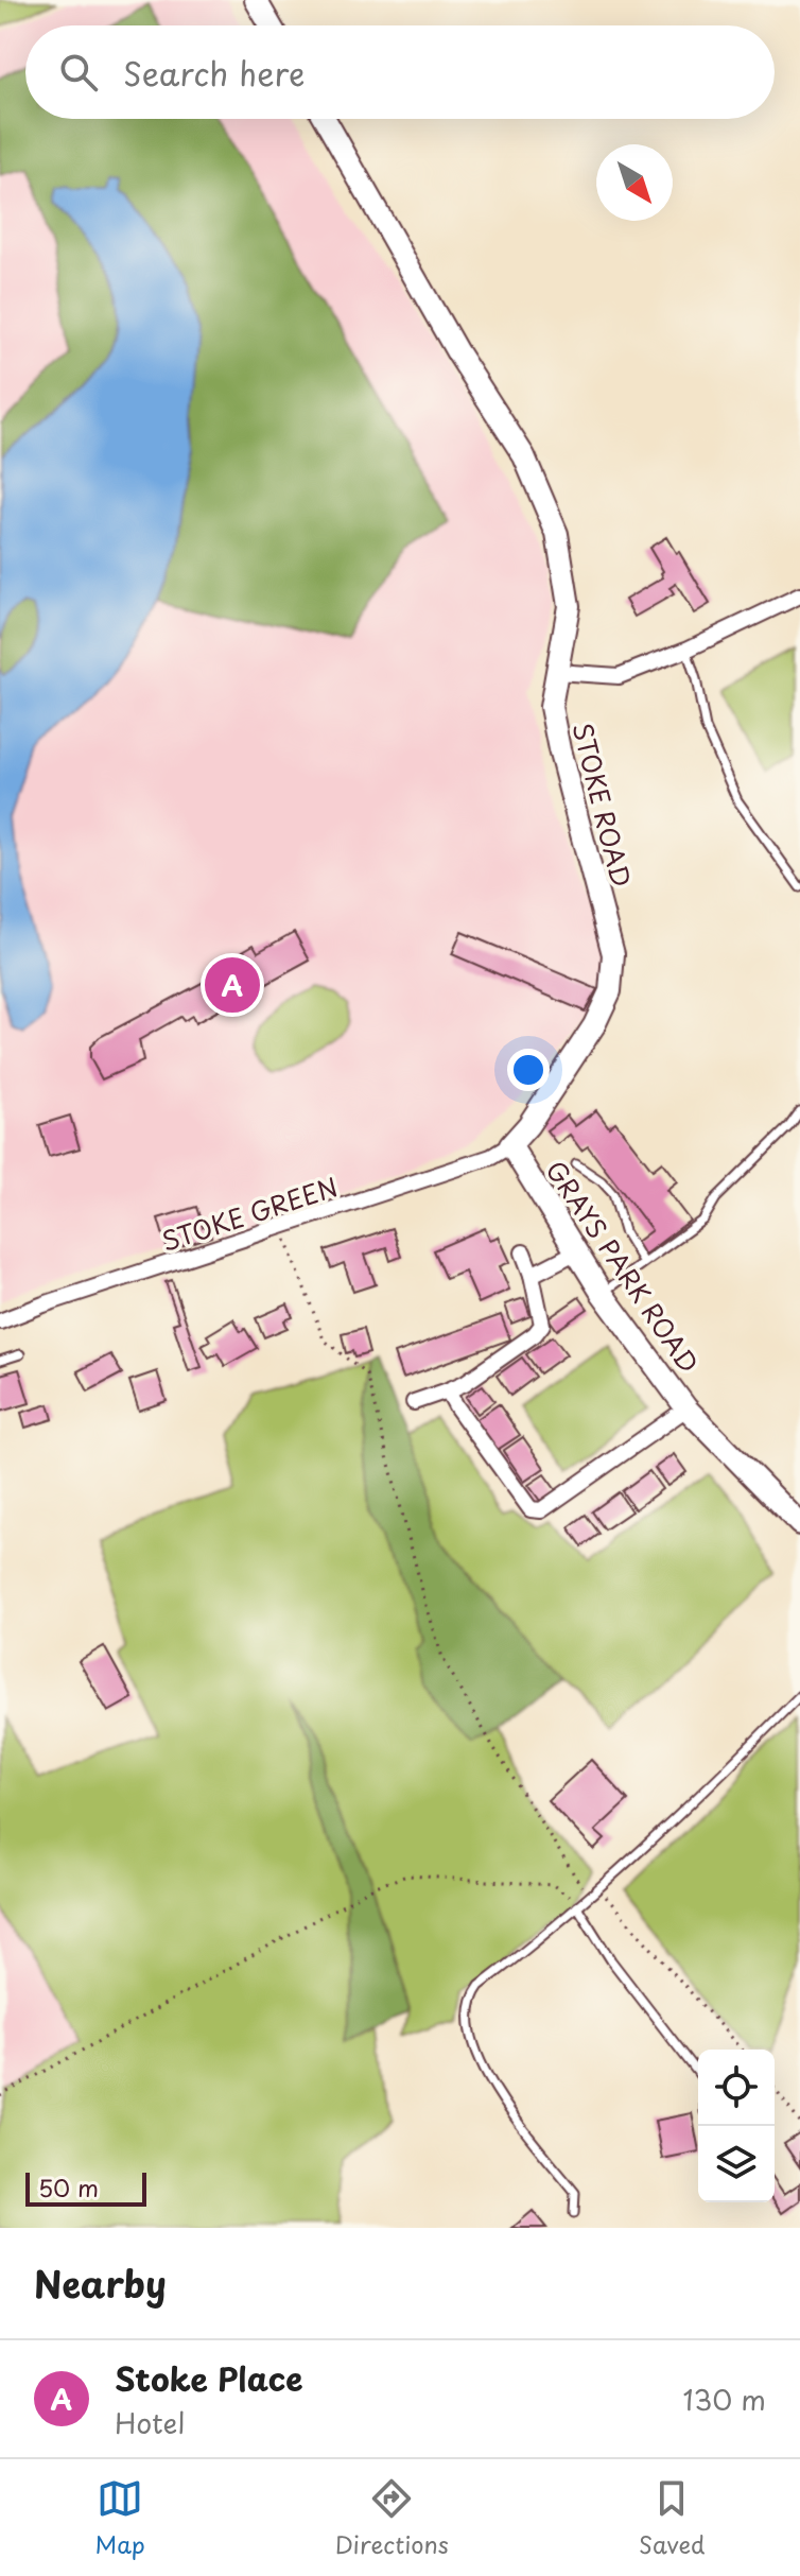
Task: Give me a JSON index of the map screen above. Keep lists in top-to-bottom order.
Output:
{
  "streets": {
    "main road": ["STOKE ROAD", "GRAYS PARK ROAD"],
    "street": ["STOKE GREEN"]
  },
  "crossings": [
    ["STOKE ROAD", "STOKE GREEN"],
    ["STOKE ROAD", "GRAYS PARK ROAD"],
    ["STOKE GREEN", "GRAYS PARK ROAD"]
  ],
  "scale_bar": "50 m",
  "north": "bottom right",
  "page": {
    "search": "Search here",
    "pins": "A",
    "scale": "50 m",
    "heading": "Nearby",
    "list": [
      {
        "mark": "A",
        "name": "Stoke Place",
        "note": "Hotel",
        "value": "130 m"
      }
    ],
    "nav": ["Map", "Directions", "Saved"]
  }
}
